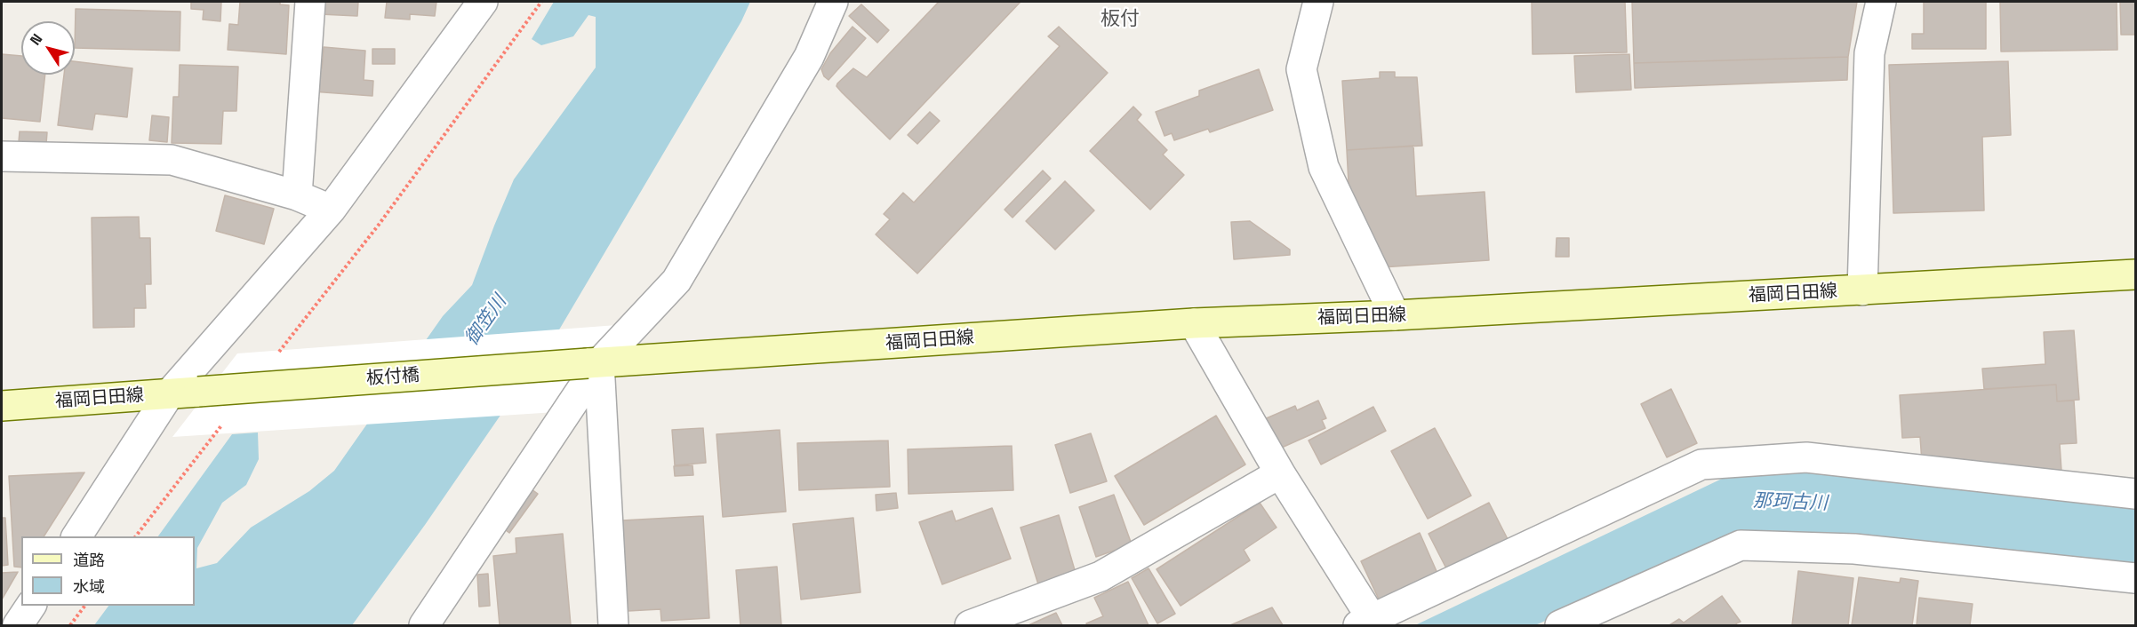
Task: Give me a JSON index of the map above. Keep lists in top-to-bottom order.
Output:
{
  "streets": {
    "main road": ["福岡日田線", "板付橋"]
  },
  "crossings": [
    ["福岡日田線", "板付橋"]
  ],
  "districts": ["板付"],
  "water": ["御笠川", "那珂古川"],
  "legend": ["道路", "水域"],
  "north": "top left"
}
